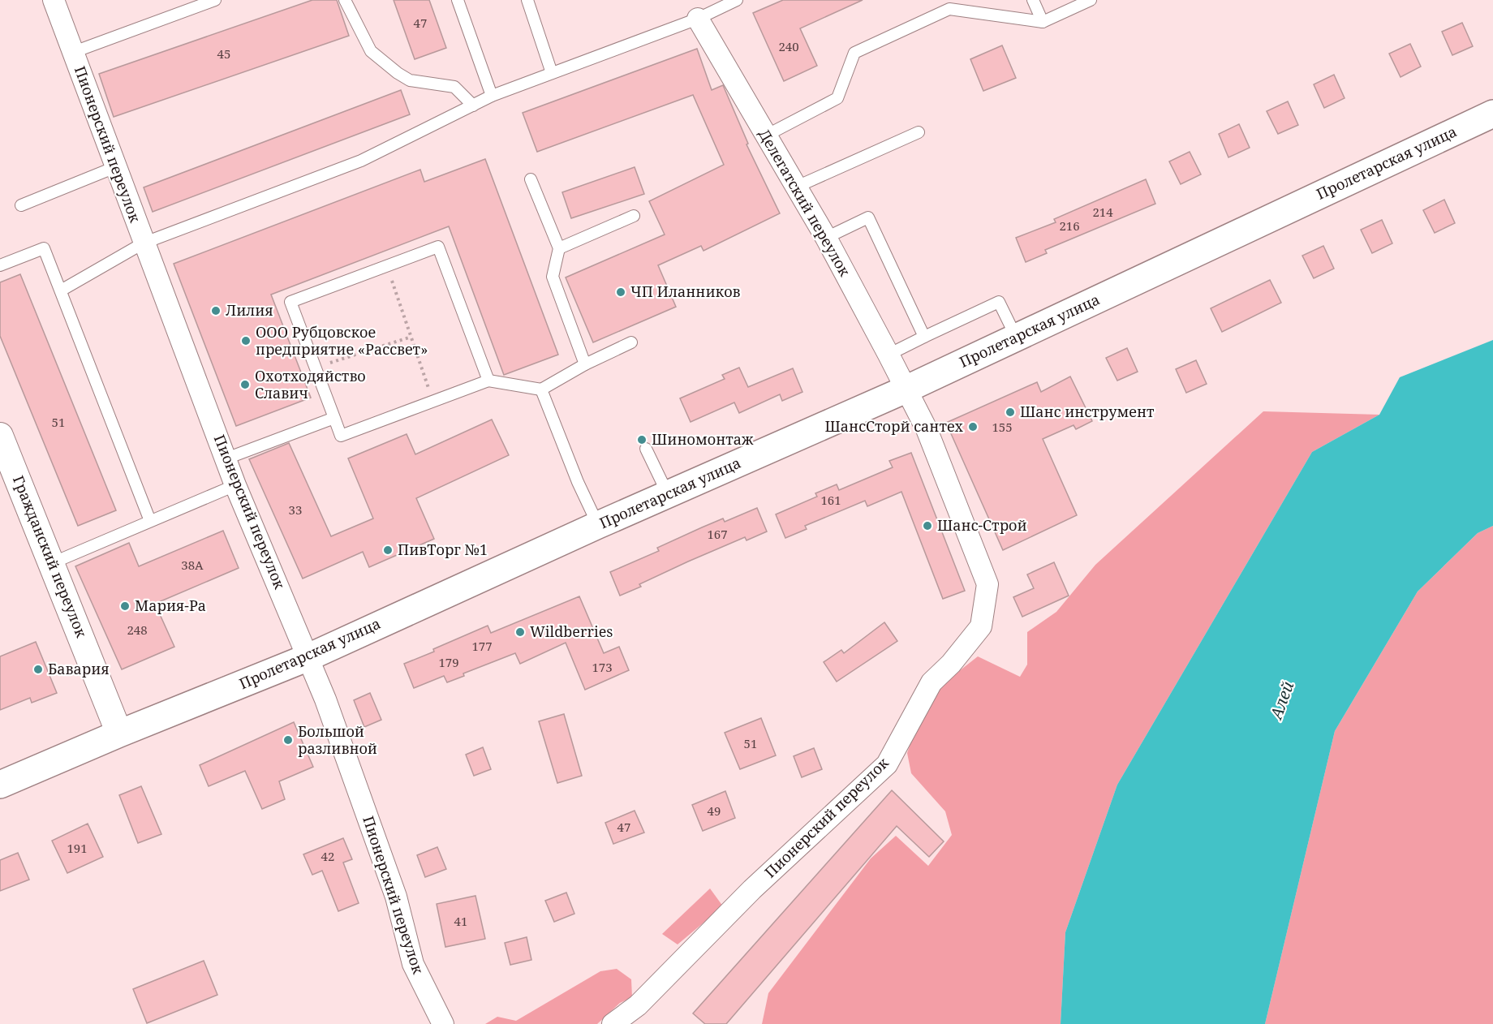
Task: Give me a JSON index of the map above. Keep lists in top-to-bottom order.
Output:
{
  "streets": {
    "main road": ["Пролетарская улица"],
    "street": ["Пионерский переулок", "Делегатский переулок", "Гражданский переулок"]
  },
  "crossings": [
    ["Пионерский переулок", "Пролетарская улица"],
    ["Пионерский переулок", "Делегатский переулок"],
    ["Пролетарская улица", "Делегатский переулок"],
    ["Пролетарская улица", "Гражданский переулок"]
  ],
  "water": ["Алей"],
  "places": [
    "ЧП Иланников",
    "Лилия",
    "ООО Рубцовское предприятие «Рассвет»",
    "Охотходяйство Славич",
    "Шанс инструмент",
    "ШансСторй сантех",
    "Шиномонтаж",
    "Шанс-Строй",
    "ПивТорг №1",
    "Мария-Ра",
    "Wildberries",
    "Бавария",
    "Большой разливной"
  ],
  "house_numbers": [
    "47",
    "240",
    "45",
    "214",
    "216",
    "51",
    "155",
    "161",
    "33",
    "167",
    "38А",
    "248",
    "177",
    "179",
    "173",
    "51",
    "49",
    "47",
    "191",
    "42",
    "41"
  ]
}
